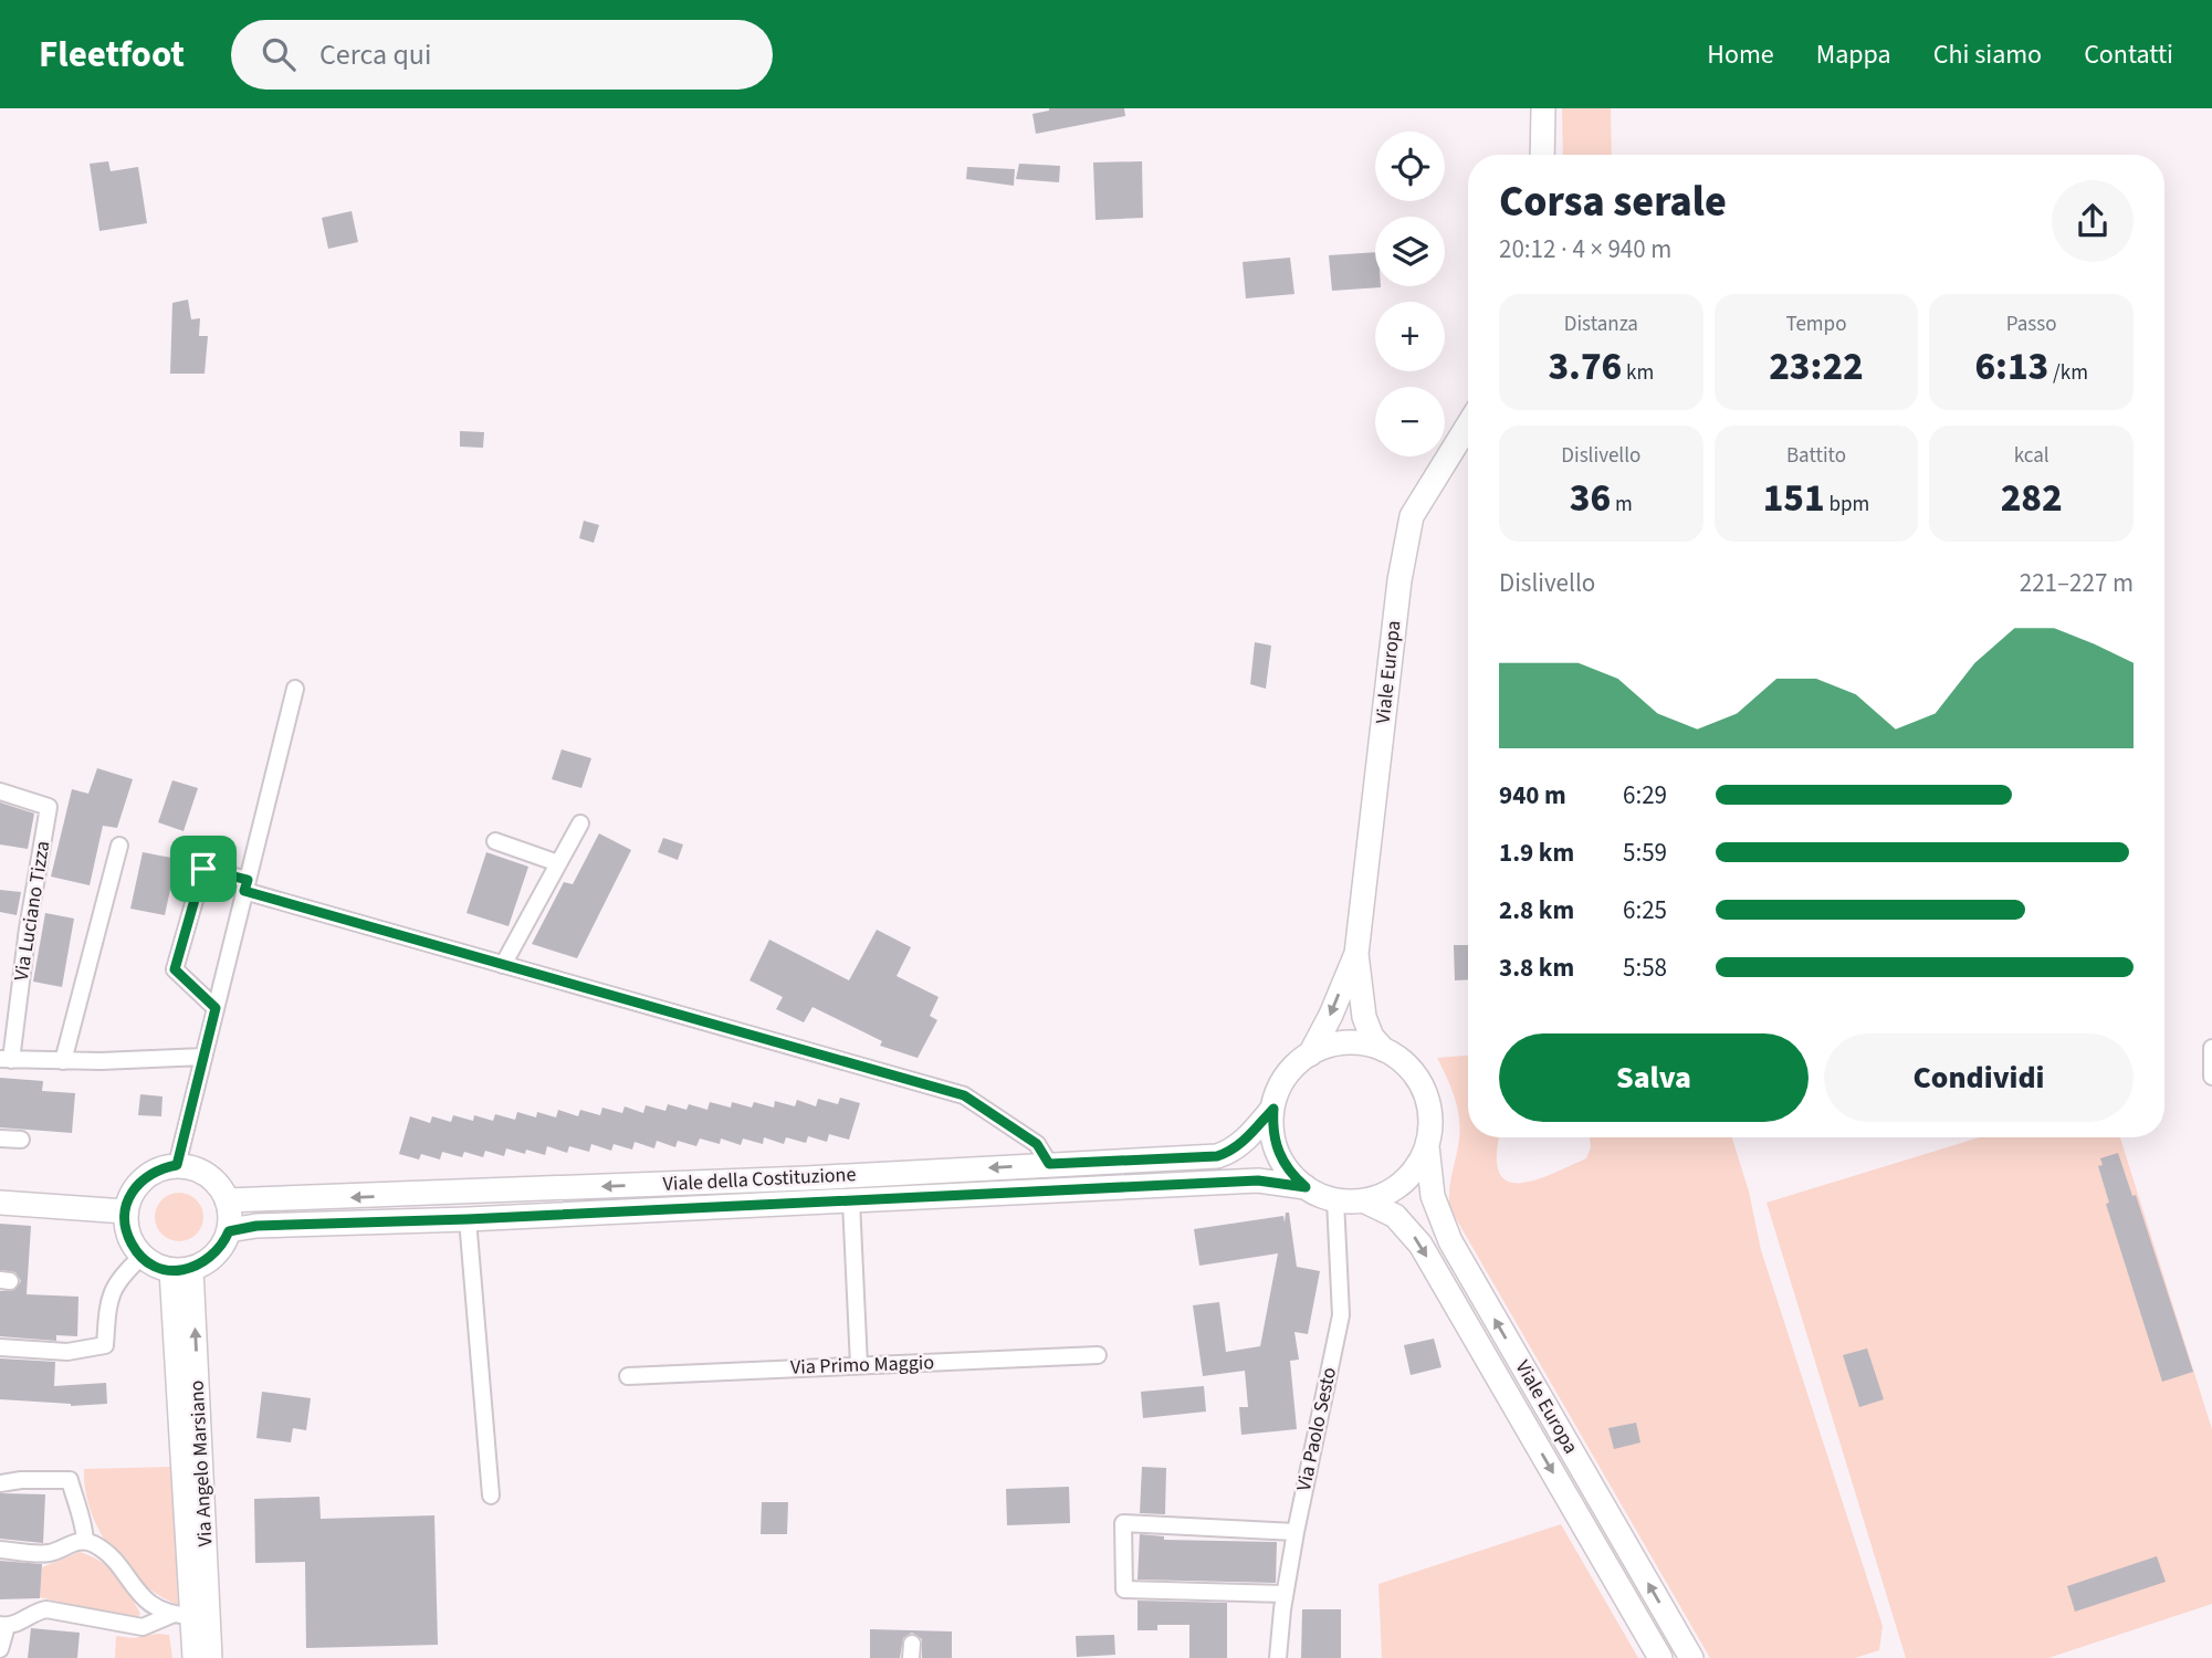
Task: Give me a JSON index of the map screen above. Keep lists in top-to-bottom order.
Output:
{
  "streets": {
    "street": [
      "Viale Europa",
      "Via Luciano Tizza",
      "Viale della Costituzione",
      "Via Primo Maggio",
      "Via Paolo Sesto",
      "Via Angelo Marsiano"
    ]
  },
  "crossings": [
    ["Viale Europa", "Viale della Costituzione"],
    ["Viale Europa", "Via Paolo Sesto"],
    ["Viale della Costituzione", "Via Paolo Sesto"],
    ["Viale della Costituzione", "Via Angelo Marsiano"]
  ],
  "page": {
    "header": "Fleetfoot",
    "search": "Cerca qui",
    "nav": [
      "Home",
      "Mappa",
      "Chi siamo",
      "Contatti"
    ],
    "map_buttons": ["+", "−"],
    "heading": ["Corsa serale", "20:12 · 4 × 940 m"],
    "stats": [
      ["Distanza", "3.76 km"],
      ["Tempo", "23:22"],
      ["Passo", "6:13 /km"],
      ["Dislivello", "36 m"],
      ["Battito", "151 bpm"],
      ["kcal", "282"]
    ],
    "chart": ["Dislivello", "221–227 m"],
    "list": [
      {
        "name": "940 m",
        "note": "6:29"
      },
      {
        "name": "1.9 km",
        "note": "5:59"
      },
      {
        "name": "2.8 km",
        "note": "6:25"
      },
      {
        "name": "3.8 km",
        "note": "5:58"
      }
    ],
    "buttons": ["Salva", "Condividi"]
  }
}
